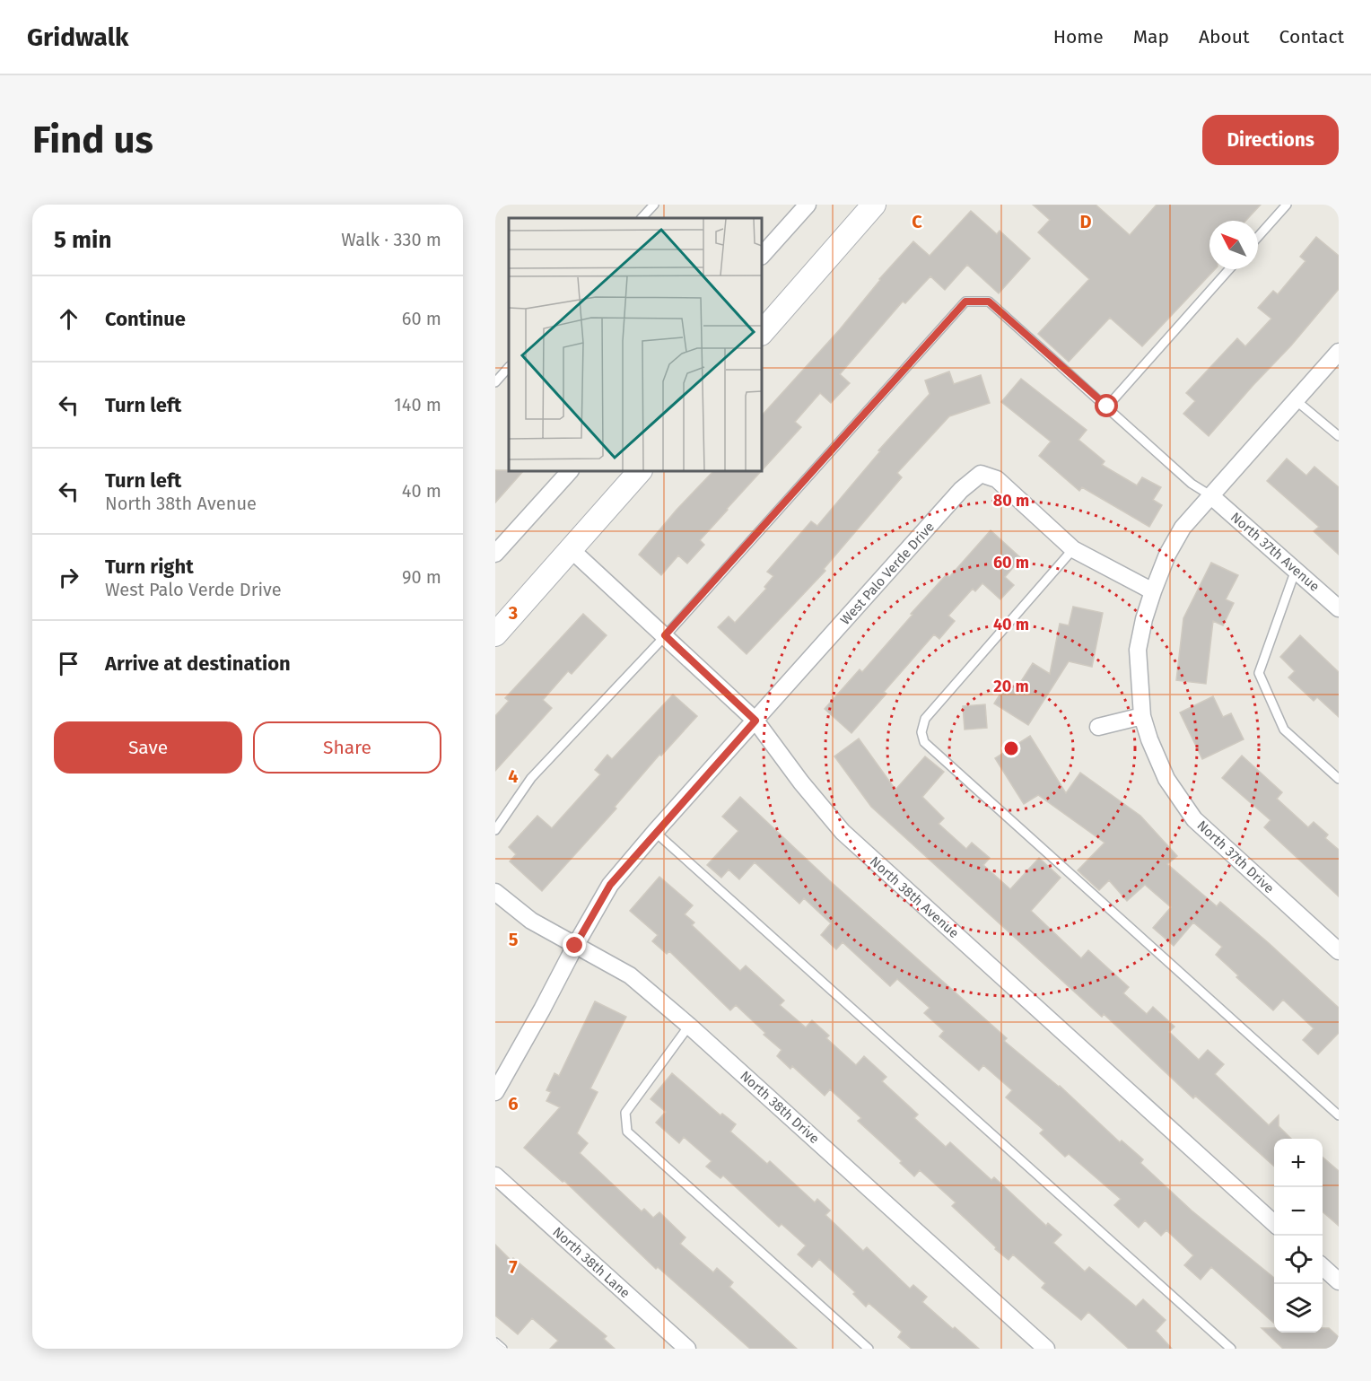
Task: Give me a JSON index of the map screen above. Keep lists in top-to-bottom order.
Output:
{
  "streets": {
    "street": [
      "North 37th Avenue",
      "West Palo Verde Drive",
      "North 37th Drive",
      "North 38th Avenue",
      "North 38th Drive",
      "North 38th Lane"
    ]
  },
  "crossings": [
    ["West Palo Verde Drive", "North 37th Drive"],
    ["West Palo Verde Drive", "North 38th Avenue"],
    ["West Palo Verde Drive", "North 38th Drive"]
  ],
  "north": "top left",
  "page": {
    "header": "Gridwalk",
    "nav": [
      "Home",
      "Map",
      "About",
      "Contact"
    ],
    "buttons": [
      "Directions",
      ["Save", "Share"]
    ],
    "title": "Find us",
    "heading": ["5 min", "Walk · 330 m"],
    "list": [
      ["Continue", "60 m"],
      ["Turn left", "140 m"],
      ["Turn left", "North 38th Avenue", "40 m"],
      ["Turn right", "West Palo Verde Drive", "90 m"],
      "Arrive at destination"
    ],
    "map_buttons": ["+", "−"]
  },
  "grid": {
    "columns": ["C", "D"],
    "rows": [
      "3",
      "4",
      "5",
      "6",
      "7"
    ]
  },
  "rings": [
    "80 m",
    "60 m",
    "40 m",
    "20 m"
  ]
}
